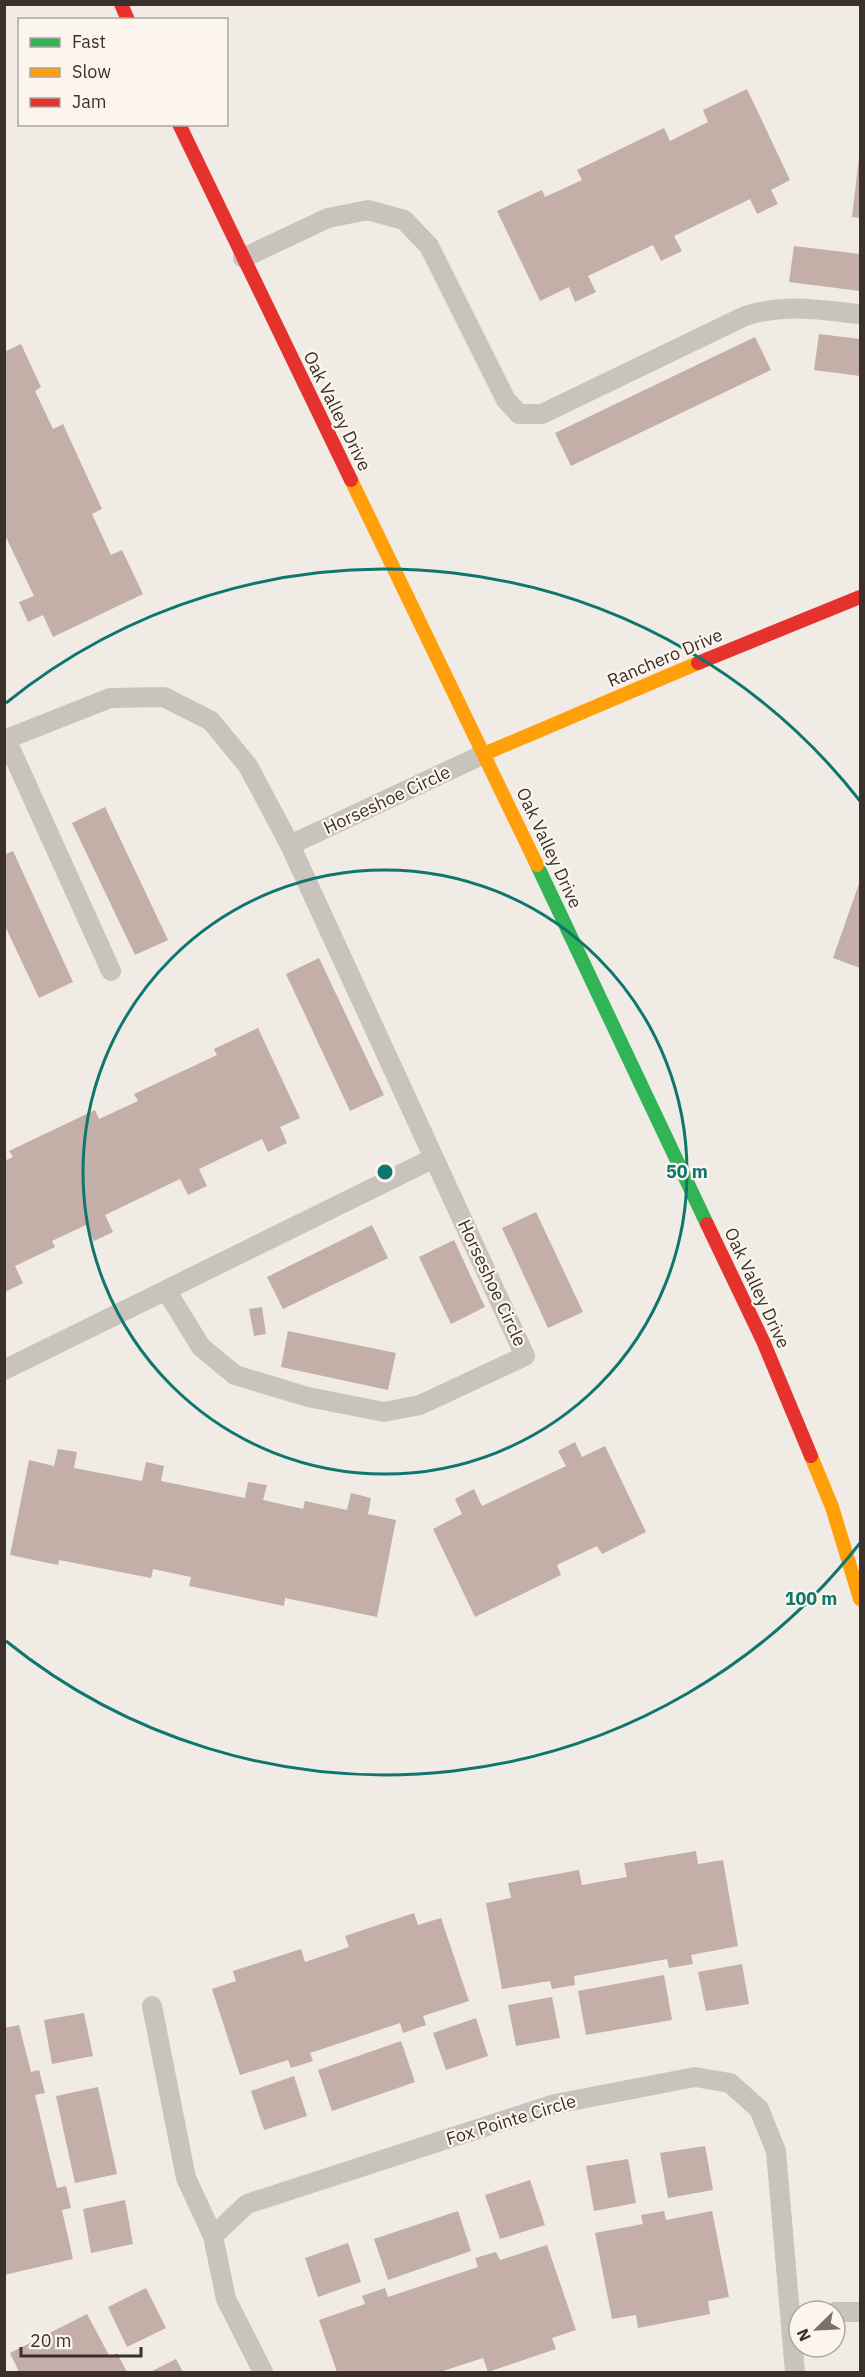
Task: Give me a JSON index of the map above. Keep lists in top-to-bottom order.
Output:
{
  "streets": {
    "street": ["Oak Valley Drive", "Ranchero Drive"],
    "lane": ["Horseshoe Circle", "Fox Pointe Circle"]
  },
  "crossings": [
    ["Oak Valley Drive", "Ranchero Drive"],
    ["Oak Valley Drive", "Horseshoe Circle"],
    ["Ranchero Drive", "Horseshoe Circle"]
  ],
  "legend": ["Fast", "Slow", "Jam"],
  "scale_bar": "20 m",
  "north": "bottom left",
  "rings": ["50 m", "100 m"]
}
